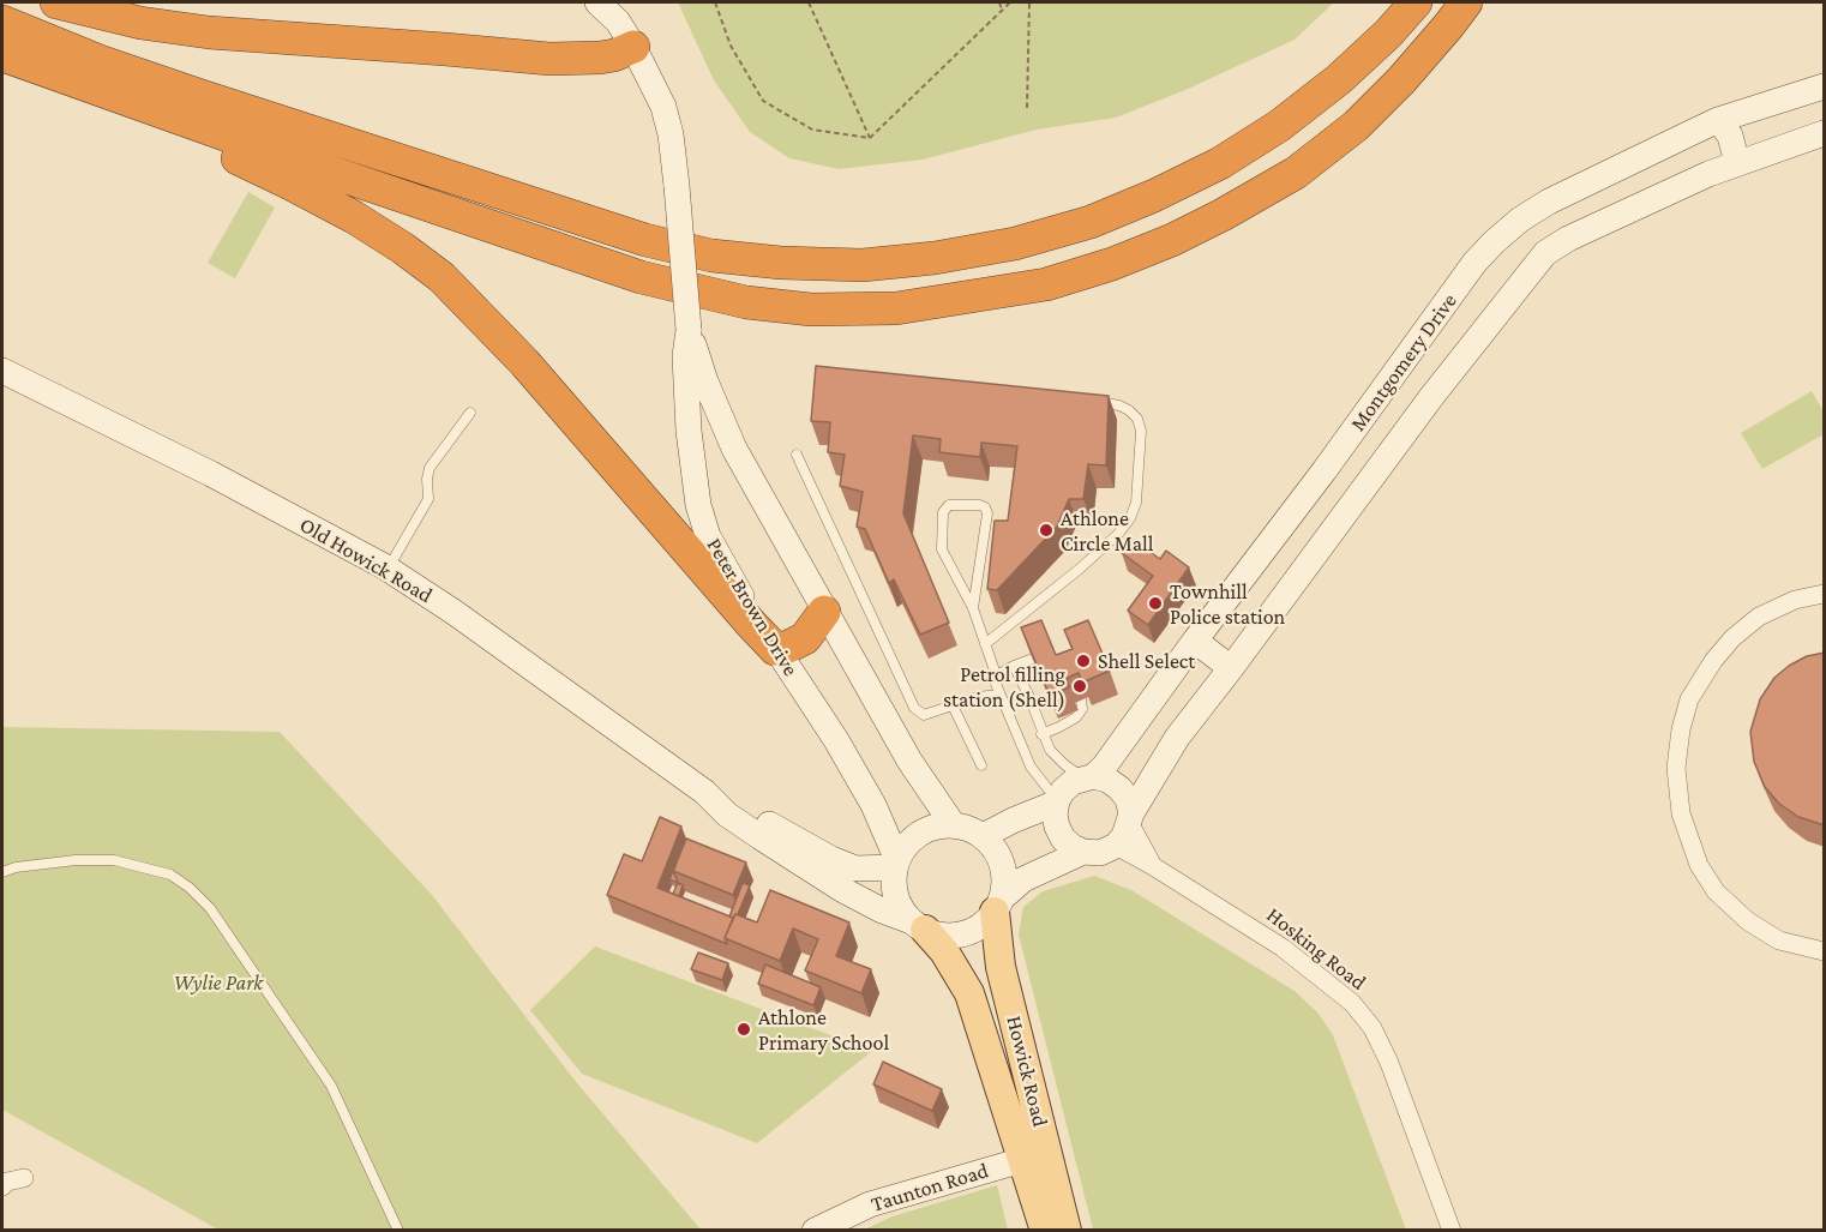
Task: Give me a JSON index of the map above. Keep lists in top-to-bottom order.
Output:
{
  "streets": {
    "main road": ["Howick Road"],
    "street": [
      "Montgomery Drive",
      "Old Howick Road",
      "Peter Brown Drive",
      "Hosking Road",
      "Taunton Road"
    ]
  },
  "crossings": [
    ["Montgomery Drive", "Hosking Road"],
    ["Old Howick Road", "Peter Brown Drive"],
    ["Old Howick Road", "Howick Road"],
    ["Peter Brown Drive", "Howick Road"],
    ["Howick Road", "Taunton Road"]
  ],
  "parks": ["Wylie Park"],
  "places": [
    "Athlone Circle Mall",
    "Townhill Police station",
    "Shell Select",
    "Petrol filling station (Shell)",
    "Athlone Primary School"
  ]
}
